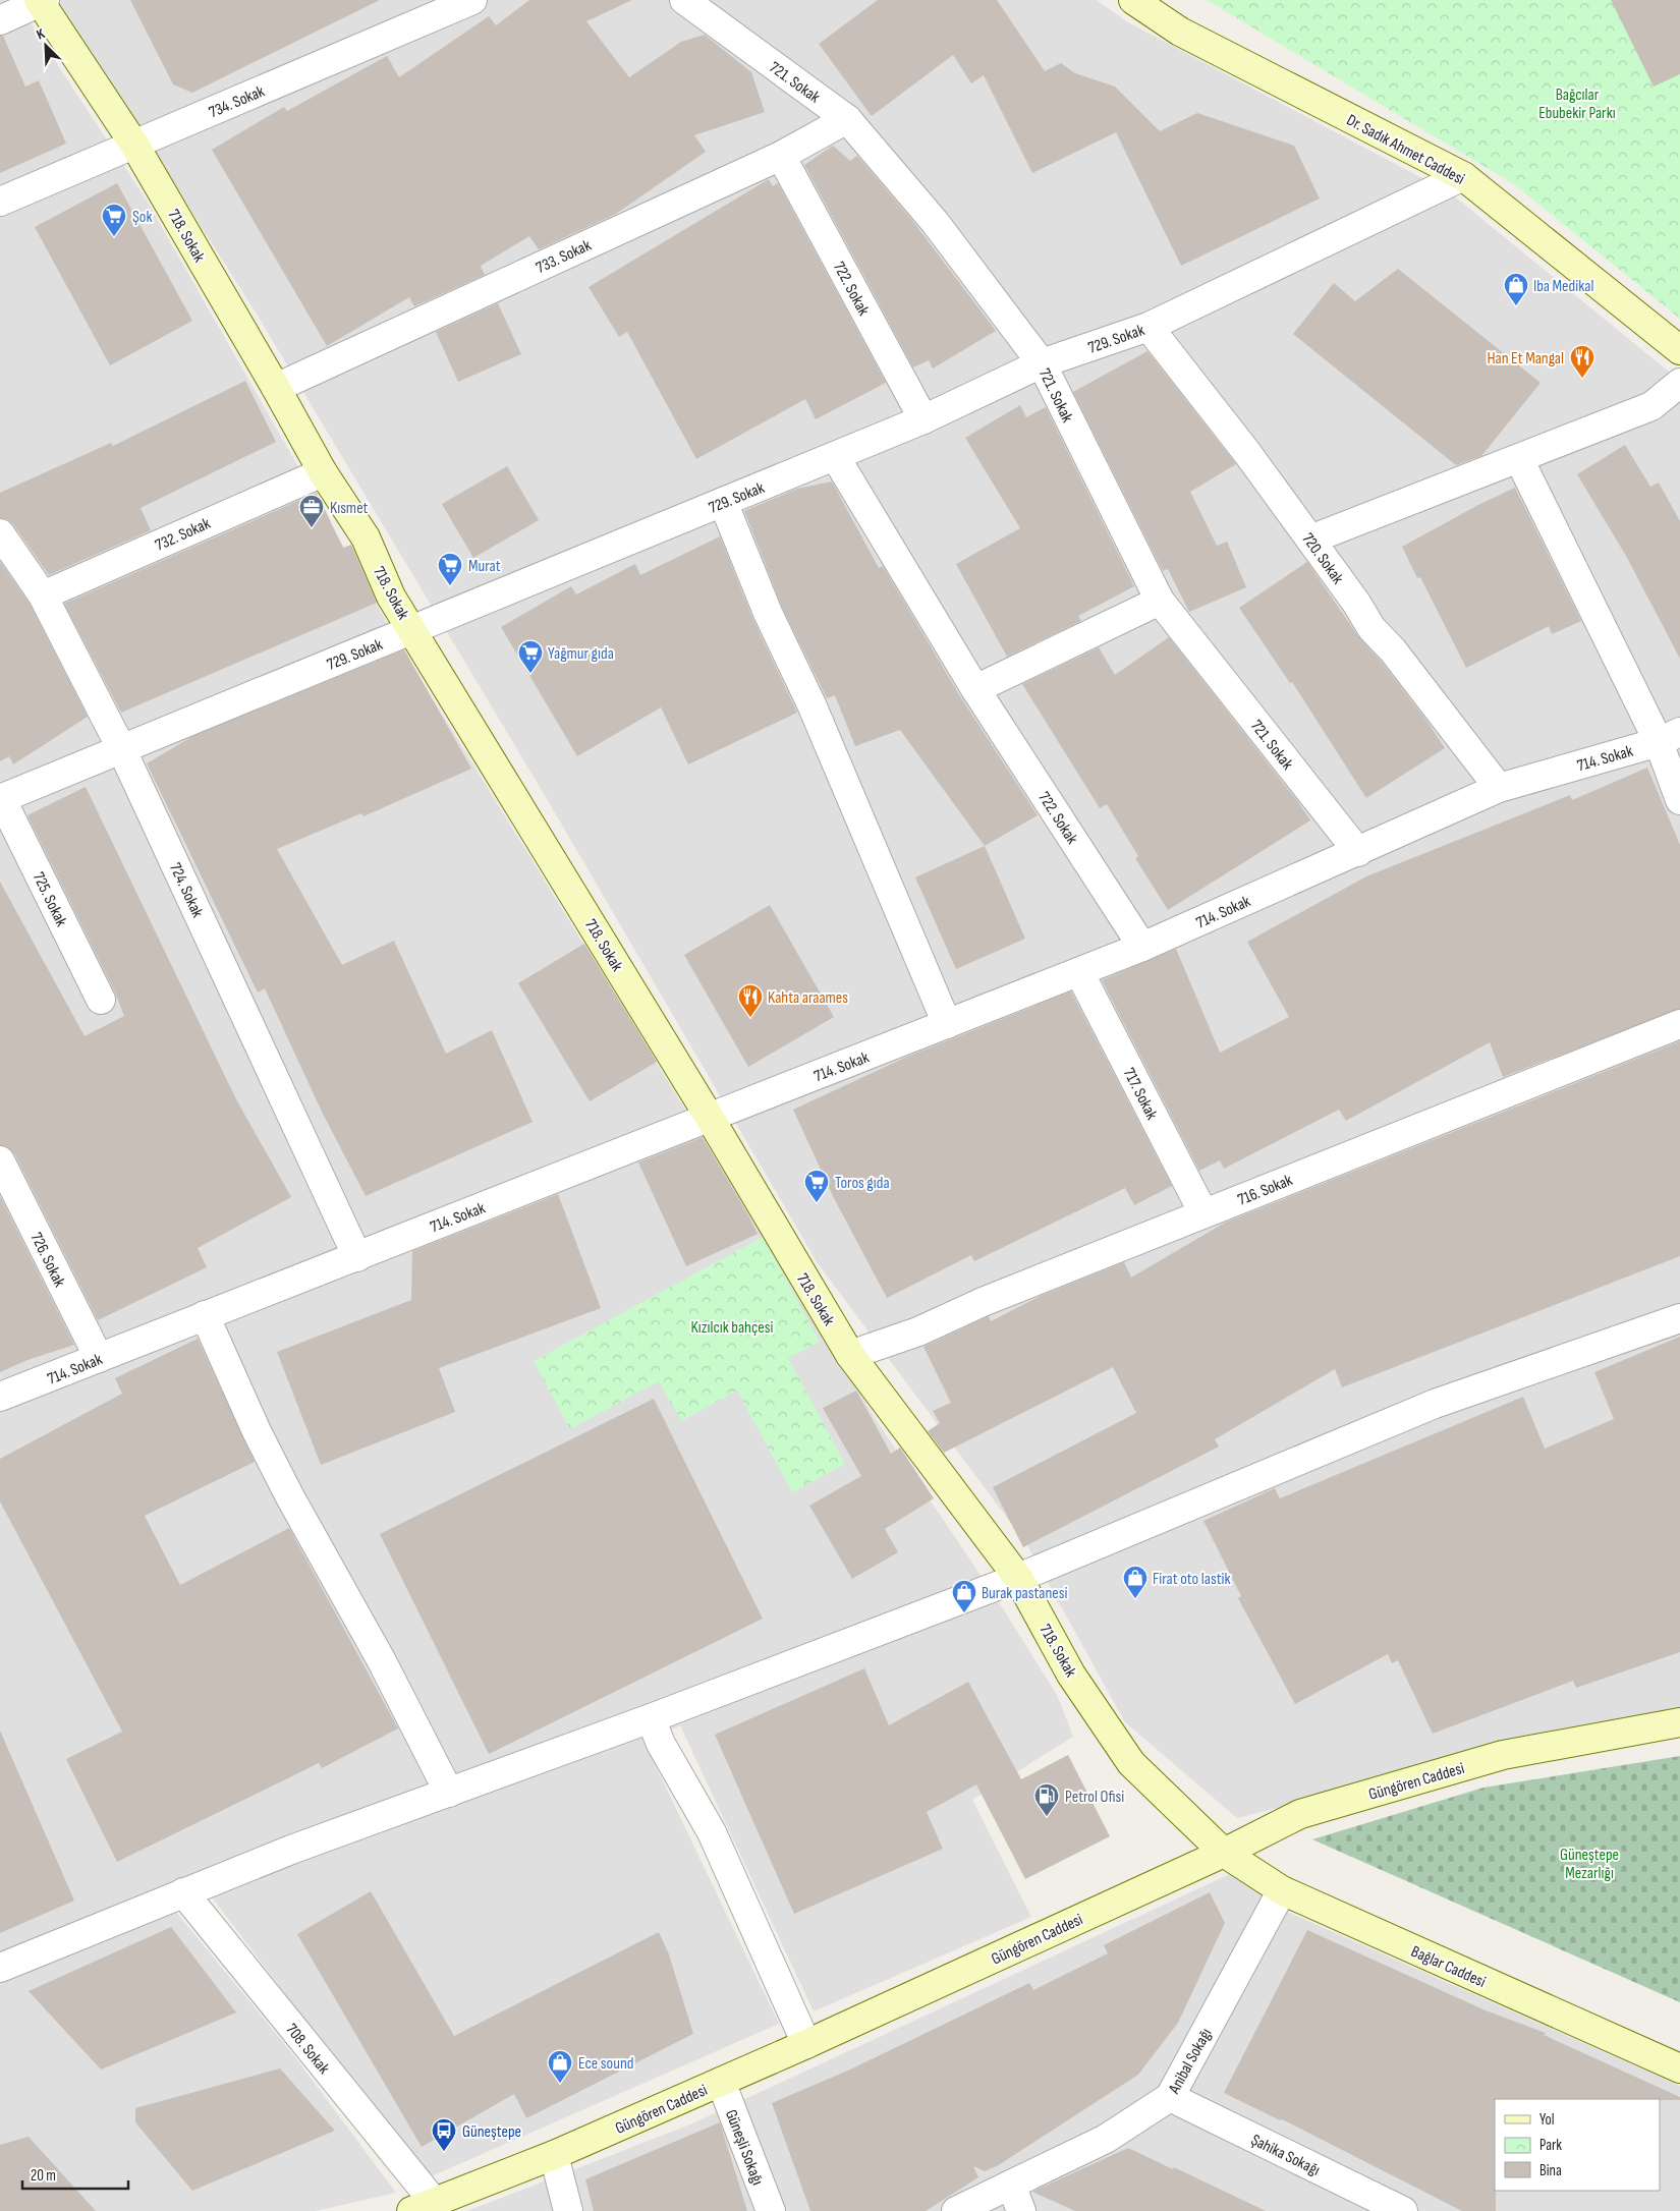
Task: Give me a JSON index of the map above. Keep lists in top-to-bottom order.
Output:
{
  "streets": {
    "street": [
      "721. Sokak",
      "734. Sokak",
      "Dr. Sadık Ahmet Caddesi",
      "718. Sokak",
      "733. Sokak",
      "722. Sokak",
      "729. Sokak",
      "732. Sokak",
      "720. Sokak",
      "714. Sokak",
      "724. Sokak",
      "725. Sokak",
      "717. Sokak",
      "716. Sokak",
      "726. Sokak",
      "Güngören Caddesi",
      "Bağlar Caddesi",
      "708. Sokak",
      "Anibal Sokağı",
      "Güneşli Sokağı",
      "Şahika Sokağı"
    ]
  },
  "crossings": [
    ["721. Sokak", "733. Sokak"],
    ["721. Sokak", "729. Sokak"],
    ["721. Sokak", "714. Sokak"],
    ["734. Sokak", "718. Sokak"],
    ["Dr. Sadık Ahmet Caddesi", "729. Sokak"],
    ["718. Sokak", "733. Sokak"],
    ["718. Sokak", "729. Sokak"],
    ["718. Sokak", "732. Sokak"],
    ["718. Sokak", "714. Sokak"],
    ["718. Sokak", "716. Sokak"],
    ["718. Sokak", "Güngören Caddesi"],
    ["718. Sokak", "Bağlar Caddesi"],
    ["733. Sokak", "722. Sokak"],
    ["722. Sokak", "729. Sokak"],
    ["722. Sokak", "714. Sokak"],
    ["729. Sokak", "720. Sokak"],
    ["729. Sokak", "724. Sokak"],
    ["729. Sokak", "725. Sokak"],
    ["732. Sokak", "724. Sokak"],
    ["720. Sokak", "714. Sokak"],
    ["714. Sokak", "724. Sokak"],
    ["714. Sokak", "717. Sokak"],
    ["714. Sokak", "726. Sokak"],
    ["717. Sokak", "716. Sokak"],
    ["Güngören Caddesi", "Bağlar Caddesi"],
    ["Güngören Caddesi", "708. Sokak"],
    ["Güngören Caddesi", "Güneşli Sokağı"],
    ["Bağlar Caddesi", "Anibal Sokağı"],
    ["Anibal Sokağı", "Şahika Sokağı"]
  ],
  "parks": ["Bağcılar Ebubekir Parkı", "Kızılcık bahçesi", "Güneştepe Mezarlığı"],
  "places": {
    "supermarket": [
      "Şok",
      "Murat",
      "Yağmur gıda",
      "Toros gıda"
    ],
    "shop": [
      "Iba Medikal",
      "Firat oto lastik",
      "Burak pastanesi",
      "Ece sound"
    ],
    "restaurant": ["Han Et Mangal", "Kahta araames"],
    "office": ["Kısmet"],
    "fuel station": ["Petrol Ofisi"],
    "bus stop": ["Güneştepe"]
  },
  "legend": ["Yol", "Park", "Bina"],
  "scale_bar": "20 m",
  "north": "top left"
}
